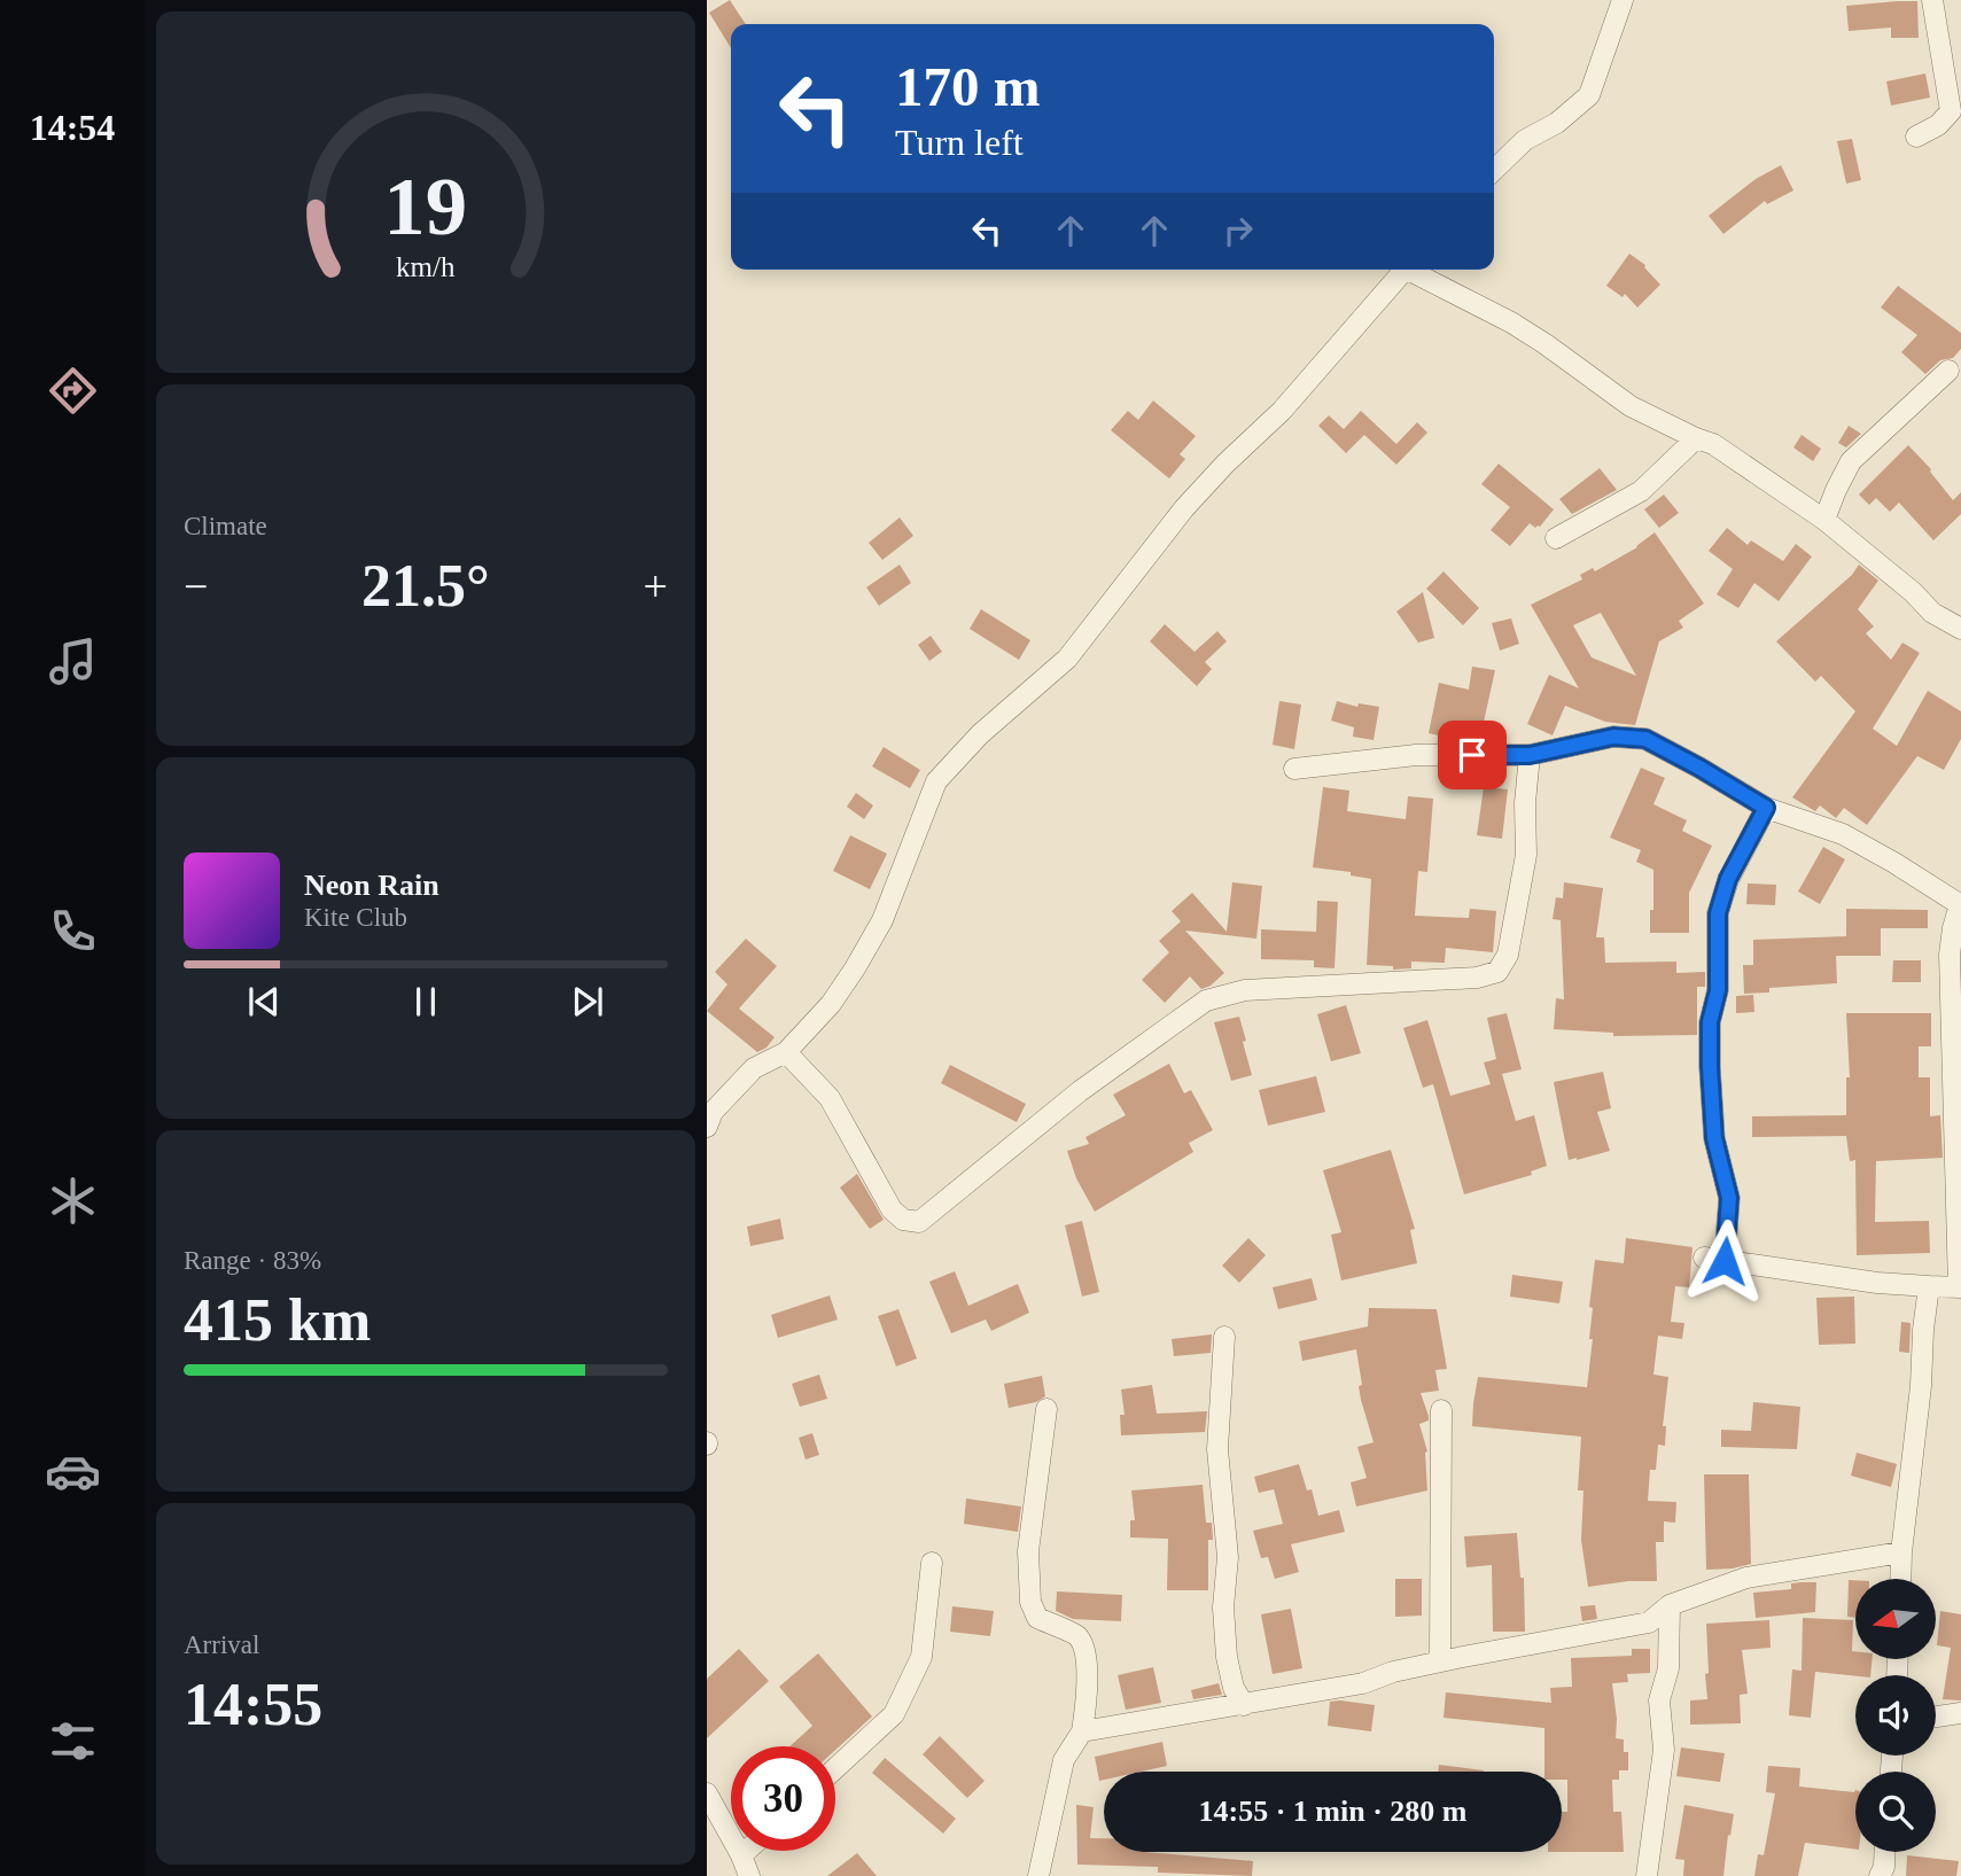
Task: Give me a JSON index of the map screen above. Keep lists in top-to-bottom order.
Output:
{
  "north": "left",
  "page": {
    "tabs": "14:54",
    "turn": ["170 m", "Turn left"],
    "tile": [
      "Climate",
      ["Range · 83%", "415 km"],
      ["Arrival", "14:55"]
    ],
    "heat": ["−", "21.5°", "+"],
    "song": ["Neon Rain", "Kite Club"],
    "limit": "30",
    "trip": "14:55 · 1 min · 280 m",
    "gauge": ["19", "km/h"]
  }
}
